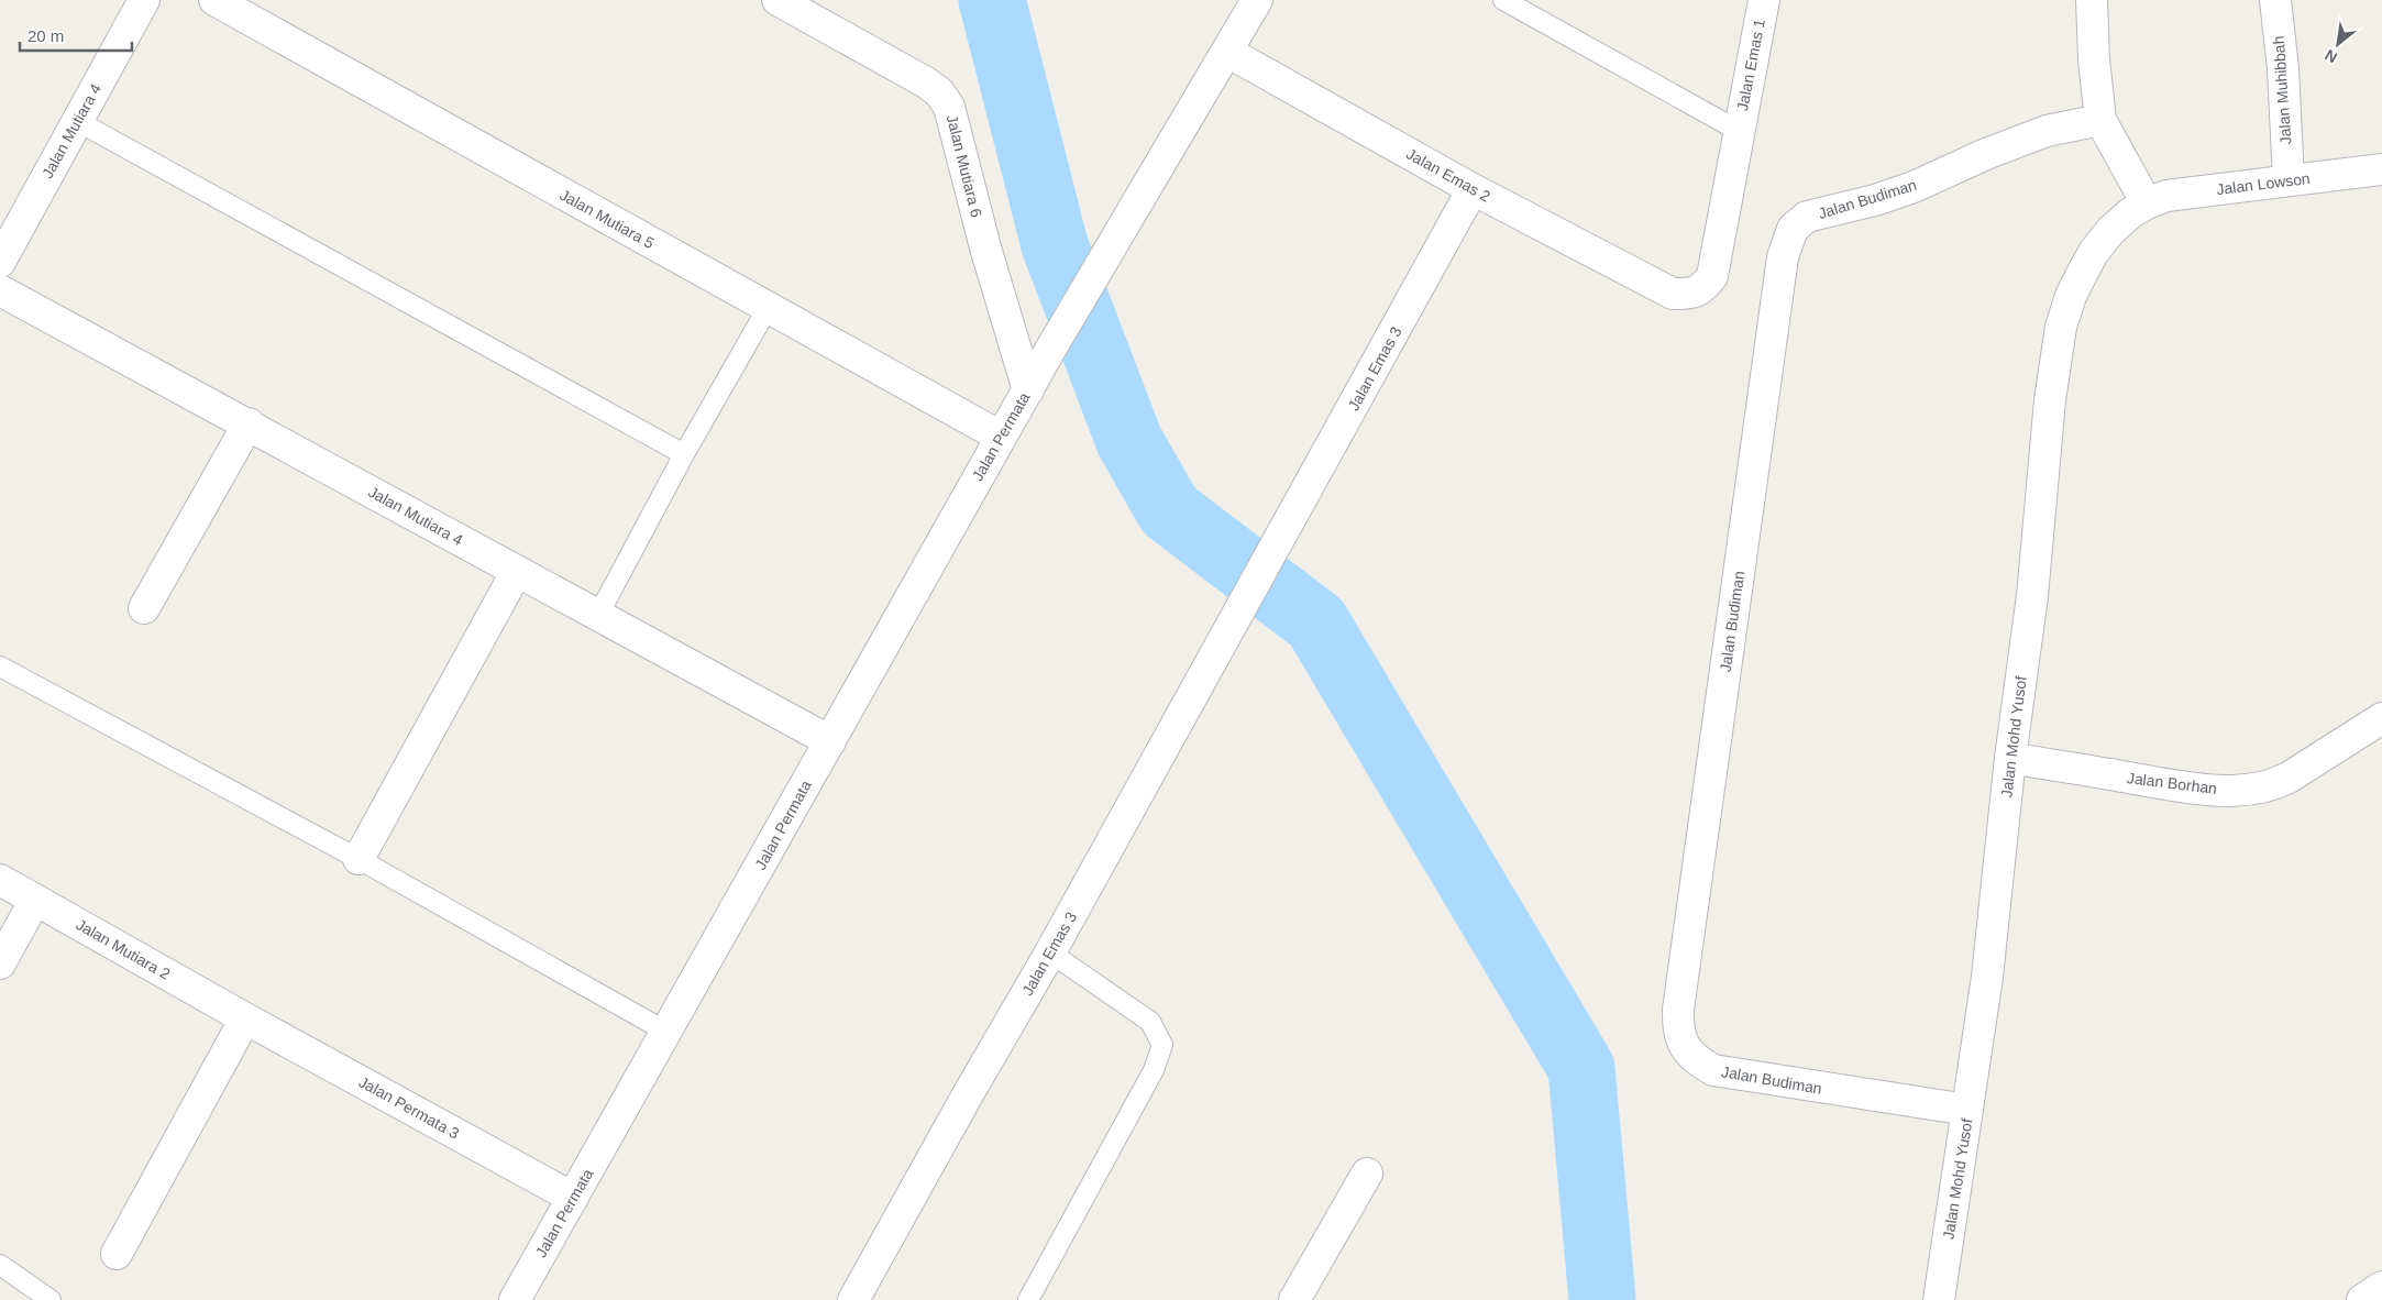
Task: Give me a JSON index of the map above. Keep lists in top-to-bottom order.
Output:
{
  "streets": {
    "street": [
      "Jalan Emas 1",
      "Jalan Muhibbah",
      "Jalan Mutiara 4",
      "Jalan Mutiara 6",
      "Jalan Emas 2",
      "Jalan Lowson",
      "Jalan Budiman",
      "Jalan Mutiara 5",
      "Jalan Emas 3",
      "Jalan Permata",
      "Jalan Mohd Yusof",
      "Jalan Borhan",
      "Jalan Mutiara 2",
      "Jalan Permata 3"
    ]
  },
  "crossings": [
    ["Jalan Emas 1", "Jalan Emas 2"],
    ["Jalan Muhibbah", "Jalan Lowson"],
    ["Jalan Mutiara 4", "Jalan Permata"],
    ["Jalan Mutiara 6", "Jalan Permata"],
    ["Jalan Emas 2", "Jalan Emas 3"],
    ["Jalan Emas 2", "Jalan Permata"],
    ["Jalan Lowson", "Jalan Mohd Yusof"],
    ["Jalan Budiman", "Jalan Mohd Yusof"],
    ["Jalan Mutiara 5", "Jalan Permata"],
    ["Jalan Permata", "Jalan Permata 3"],
    ["Jalan Mohd Yusof", "Jalan Borhan"],
    ["Jalan Mutiara 2", "Jalan Permata 3"]
  ],
  "scale_bar": "20 m",
  "north": "bottom left"
}
